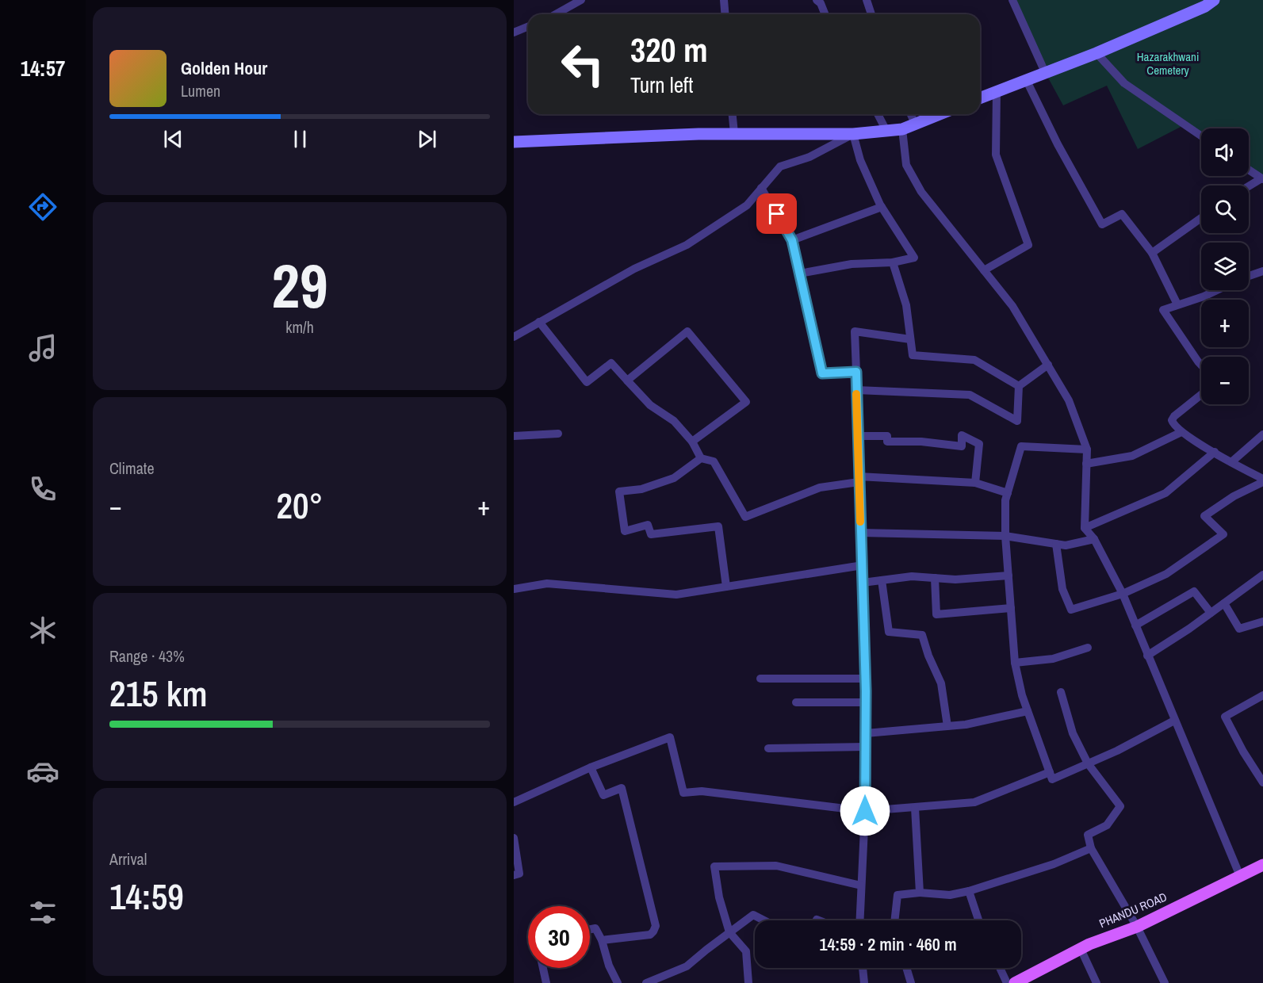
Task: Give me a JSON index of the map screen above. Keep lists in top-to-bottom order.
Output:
{
  "streets": {
    "main road": ["PHANDU ROAD"]
  },
  "parks": ["Hazarakhwani Cemetery"],
  "page": {
    "tabs": "14:57",
    "turn": ["320 m", "Turn left"],
    "song": ["Golden Hour", "Lumen"],
    "map_buttons": ["+", "−"],
    "tile": [
      ["29", "km/h"],
      "Climate",
      ["Range · 43%", "215 km"],
      ["Arrival", "14:59"]
    ],
    "heat": ["−", "20°", "+"],
    "limit": "30",
    "trip": "14:59 · 2 min · 460 m"
  }
}
